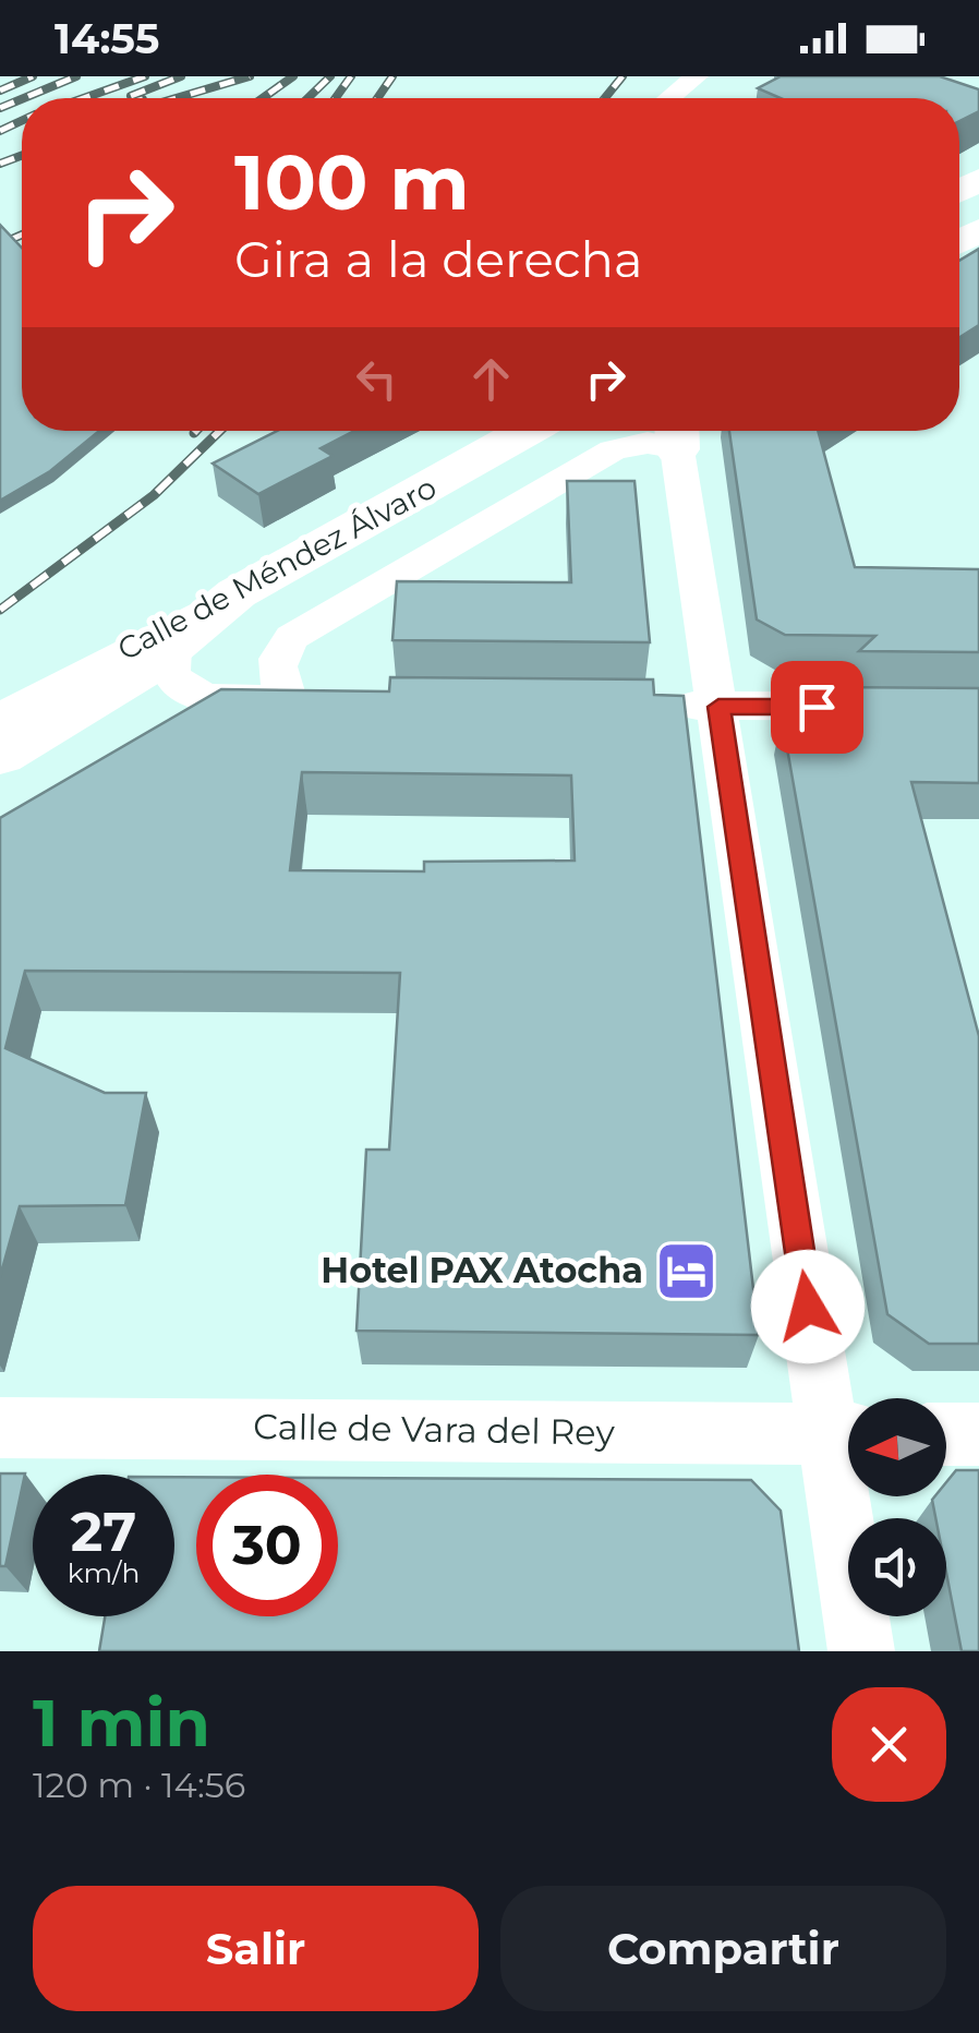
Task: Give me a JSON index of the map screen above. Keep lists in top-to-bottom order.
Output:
{
  "streets": {
    "main road": ["Calle de Méndez Álvaro"],
    "street": ["Calle de Vara del Rey"]
  },
  "places": {
    "hotel": ["Hotel PAX Atocha"]
  },
  "north": "left",
  "page": {
    "status": "14:55",
    "turn": ["100 m", "Gira a la derecha"],
    "speed": "27 km/h",
    "limit": "30",
    "heading": ["1 min", "120 m · 14:56"],
    "buttons": ["Salir", "Compartir"]
  }
}
